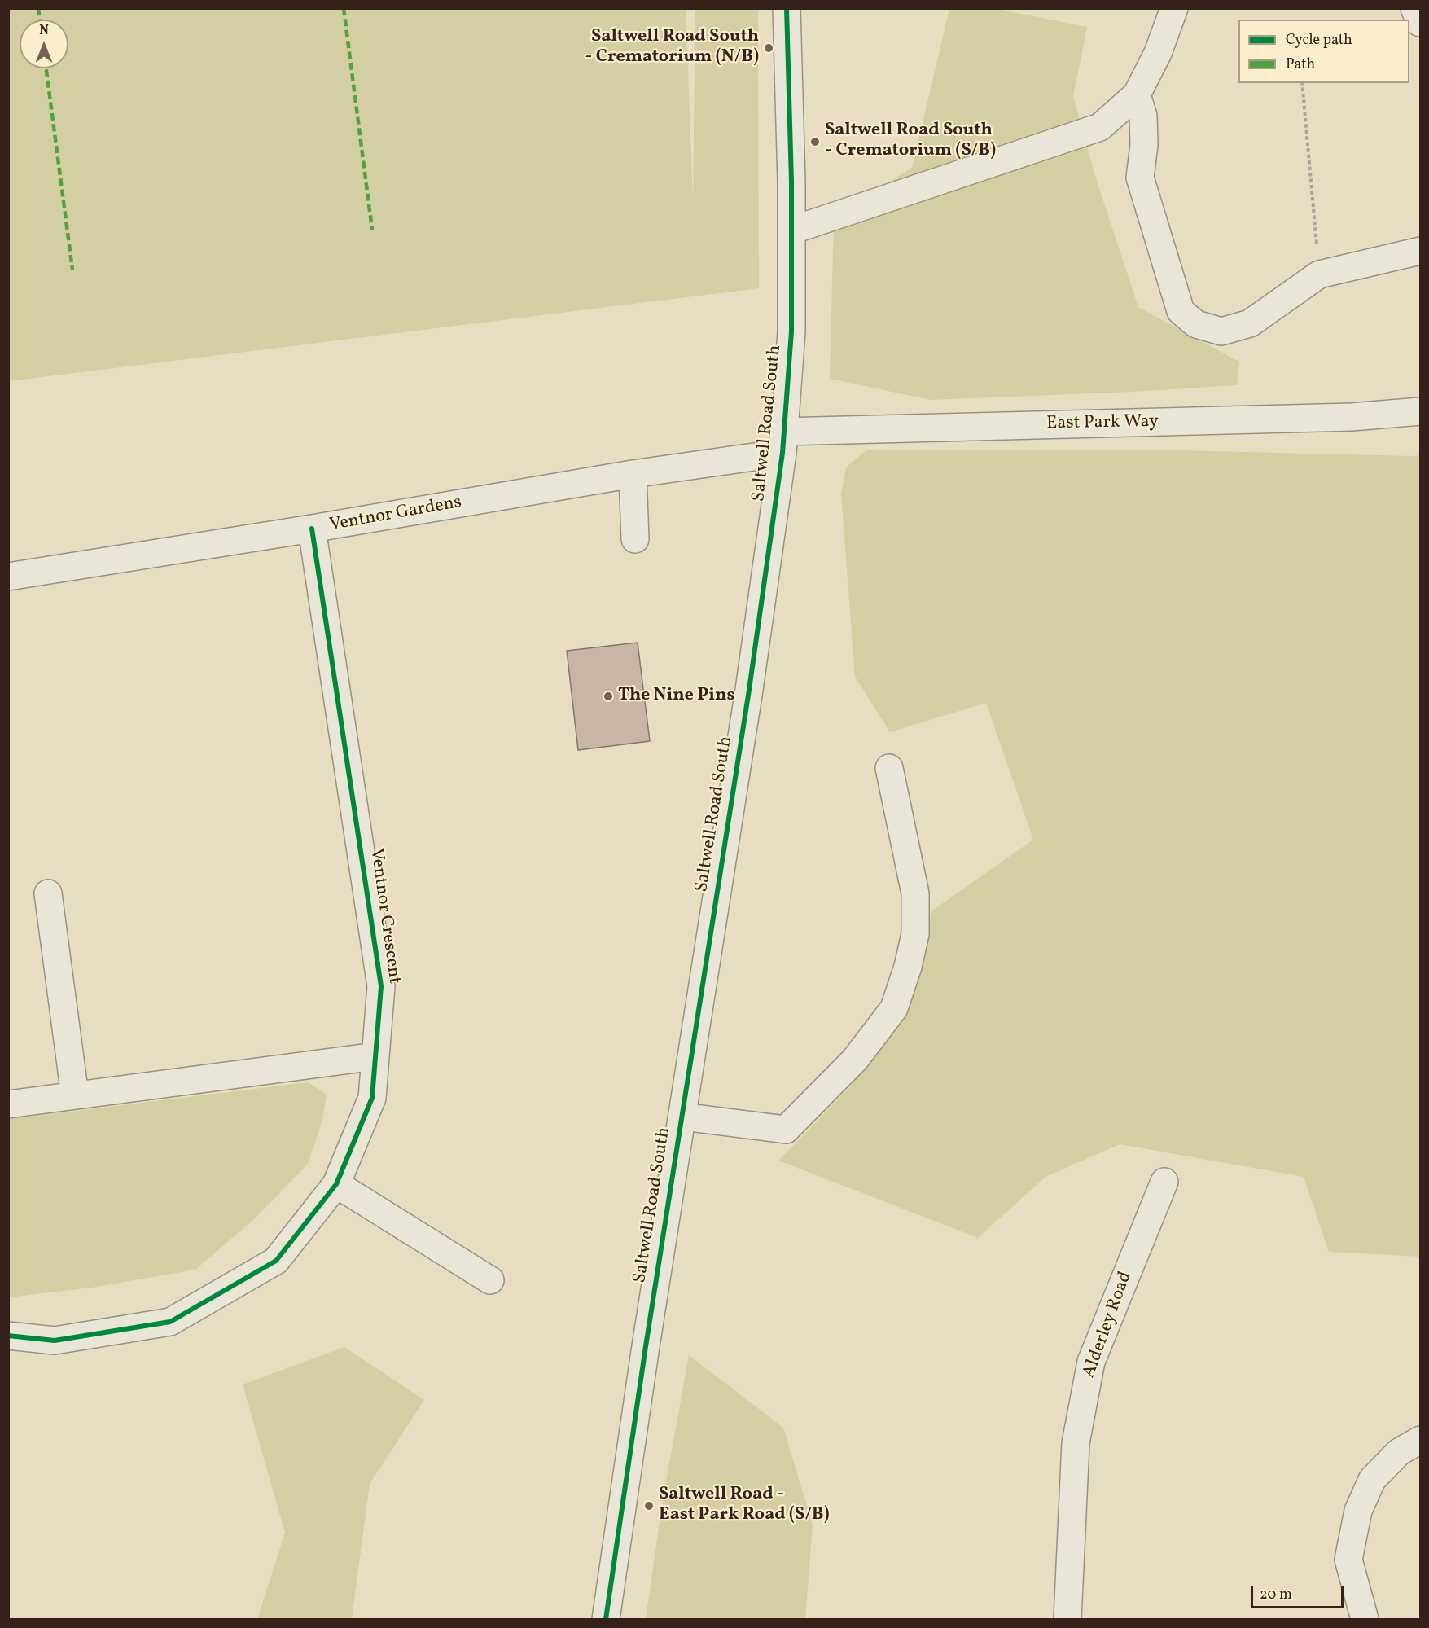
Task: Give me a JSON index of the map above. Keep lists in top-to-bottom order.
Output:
{
  "streets": {
    "street": [
      "Saltwell Road South",
      "East Park Way",
      "Ventnor Gardens",
      "Ventnor Crescent",
      "Alderley Road"
    ]
  },
  "crossings": [
    ["Saltwell Road South", "East Park Way"],
    ["Saltwell Road South", "Ventnor Gardens"],
    ["East Park Way", "Ventnor Gardens"],
    ["Ventnor Gardens", "Ventnor Crescent"]
  ],
  "places": [
    "Saltwell Road South - Crematorium (N/B)",
    "Saltwell Road South - Crematorium (S/B)",
    "The Nine Pins",
    "Saltwell Road - East Park Road (S/B)"
  ],
  "legend": ["Cycle path", "Path"],
  "scale_bar": "20 m",
  "north": "top"
}
